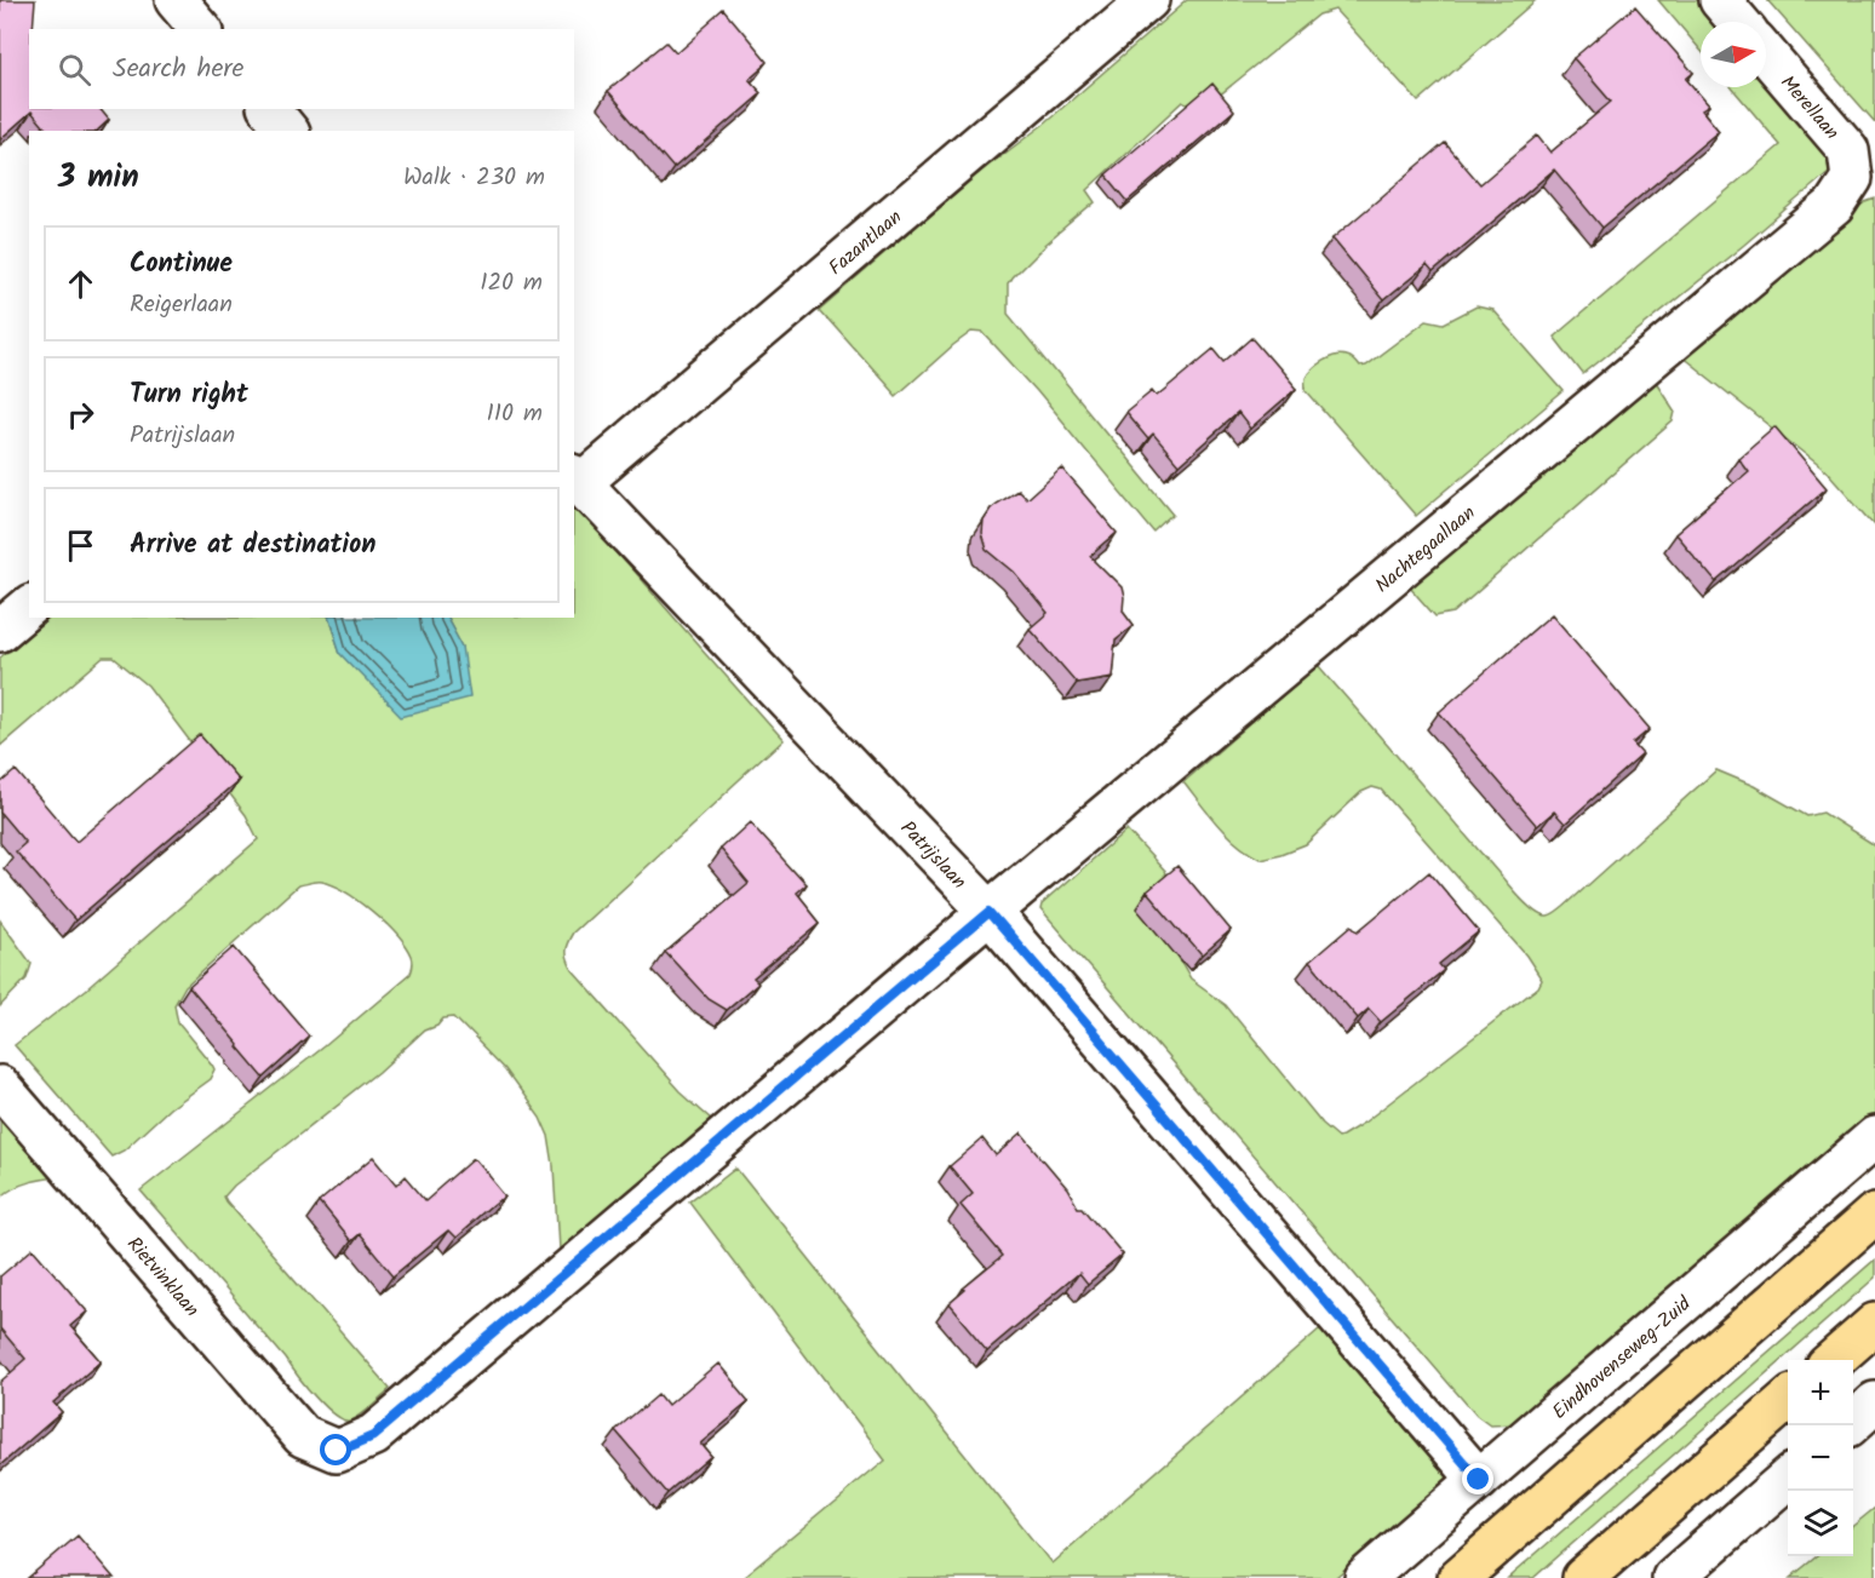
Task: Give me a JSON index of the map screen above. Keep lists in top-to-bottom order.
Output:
{
  "streets": {
    "street": [
      "Merellaan",
      "Fazantlaan",
      "Nachtegaallaan",
      "Patrijslaan",
      "Rietvinklaan",
      "Eindhovenseweg-Zuid"
    ]
  },
  "crossings": [
    ["Merellaan", "Nachtegaallaan"],
    ["Fazantlaan", "Patrijslaan"],
    ["Nachtegaallaan", "Patrijslaan"],
    ["Nachtegaallaan", "Rietvinklaan"],
    ["Patrijslaan", "Eindhovenseweg-Zuid"]
  ],
  "north": "right",
  "page": {
    "search": "Search here",
    "heading": ["3 min", "Walk · 230 m"],
    "list": [
      ["Continue", "Reigerlaan", "120 m"],
      ["Turn right", "Patrijslaan", "110 m"],
      "Arrive at destination"
    ],
    "map_buttons": ["+", "−"]
  }
}
